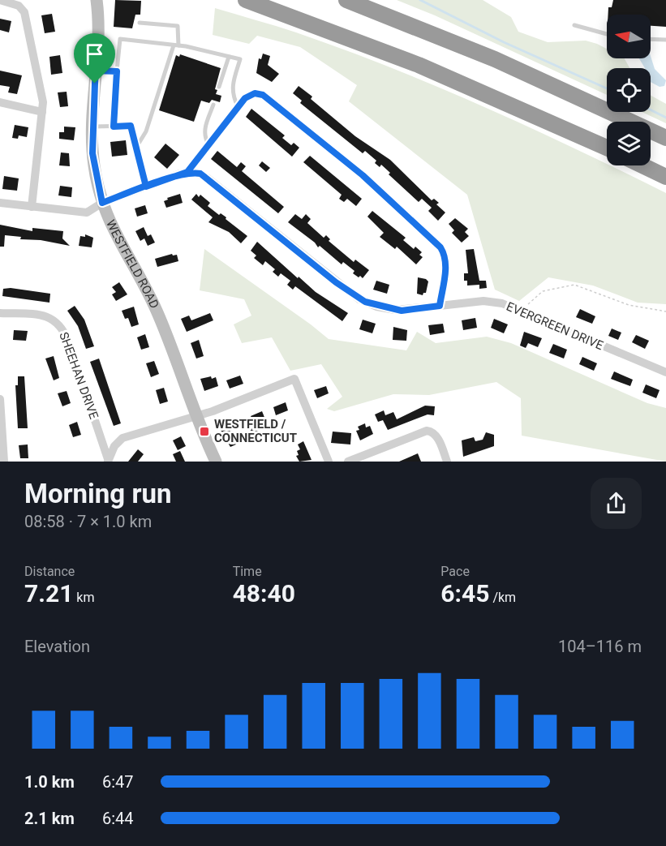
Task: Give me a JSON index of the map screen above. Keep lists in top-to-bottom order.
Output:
{
  "streets": {
    "main road": ["WESTFIELD ROAD"],
    "street": ["EVERGREEN DRIVE", "SHEEHAN DRIVE"]
  },
  "places": {
    "transit": ["WESTFIELD / CONNECTICUT"]
  },
  "north": "left",
  "page": {
    "heading": ["Morning run", "08:58 · 7 × 1.0 km"],
    "stats": [
      ["Distance", "7.21 km"],
      ["Time", "48:40"],
      ["Pace", "6:45 /km"]
    ],
    "chart": ["Elevation", "104–116 m"],
    "list": [
      {
        "name": "1.0 km",
        "note": "6:47"
      },
      {
        "name": "2.1 km",
        "note": "6:44"
      }
    ]
  }
}
